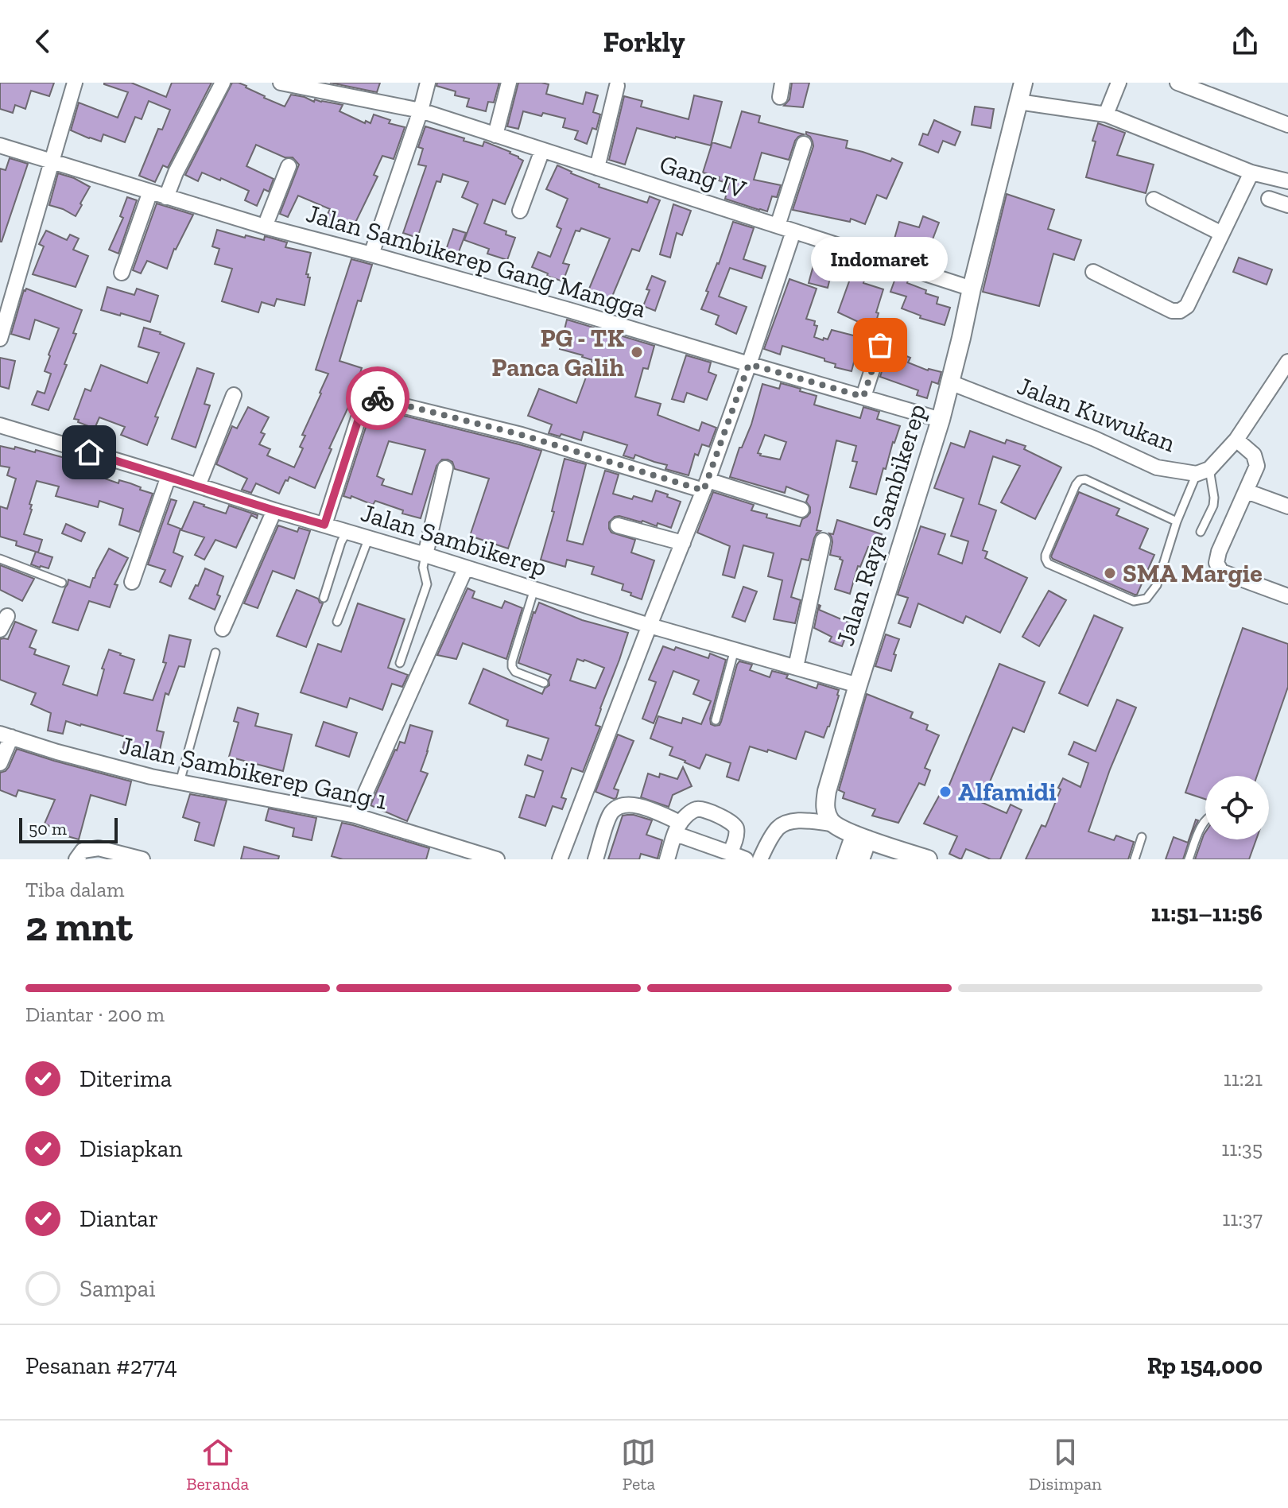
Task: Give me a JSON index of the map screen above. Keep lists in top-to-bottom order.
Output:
{
  "streets": {
    "street": [
      "Gang IV",
      "Jalan Sambikerep Gang Mangga",
      "Jalan Kuwukan",
      "Jalan Raya Sambikerep",
      "Jalan Sambikerep",
      "Jalan Sambikerep Gang 1"
    ]
  },
  "crossings": [
    ["Gang IV", "Jalan Raya Sambikerep"],
    ["Jalan Sambikerep Gang Mangga", "Jalan Raya Sambikerep"],
    ["Jalan Kuwukan", "Jalan Raya Sambikerep"],
    ["Jalan Raya Sambikerep", "Jalan Sambikerep"]
  ],
  "places": [
    "Indomaret",
    "PG - TK Panca Galih",
    "SMA Margie",
    "Alfamidi"
  ],
  "scale_bar": "50 m",
  "page": {
    "header": "Forkly",
    "bubble": "Indomaret",
    "scale": "50 m",
    "heading": ["2 mnt", "Tiba dalam", "11:51–11:56"],
    "panel": ["Pesanan #2774", "Rp 154,000"],
    "bar": "Diantar · 200 m",
    "list": [
      ["Diterima", "11:21"],
      ["Disiapkan", "11:35"],
      ["Diantar", "11:37"],
      "Sampai"
    ],
    "tabs": ["Beranda", "Peta", "Disimpan"]
  }
}
